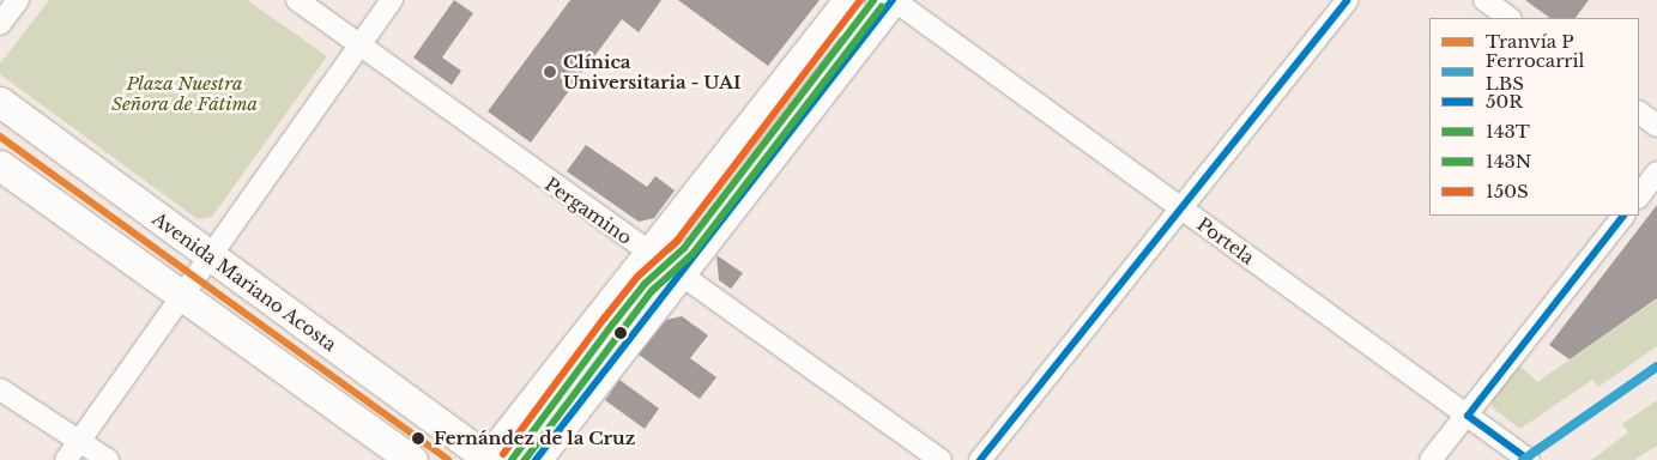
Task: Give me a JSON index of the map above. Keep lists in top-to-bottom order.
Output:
{
  "streets": {
    "main road": ["Avenida Mariano Acosta"],
    "street": ["Pergamino", "Portela"]
  },
  "parks": ["Plaza Nuestra Señora de Fátima"],
  "places": ["Clínica Universitaria - UAI", "Fernández de la Cruz"],
  "lines": [
    "transit line 50R",
    "transit line 143T",
    "transit line 150S",
    "transit line 143N",
    "tram line P",
    "rail line LBS"
  ],
  "legend": [
    "Tranvía P",
    "Ferrocarril LBS",
    "50R",
    "143T",
    "143N",
    "150S"
  ]
}
